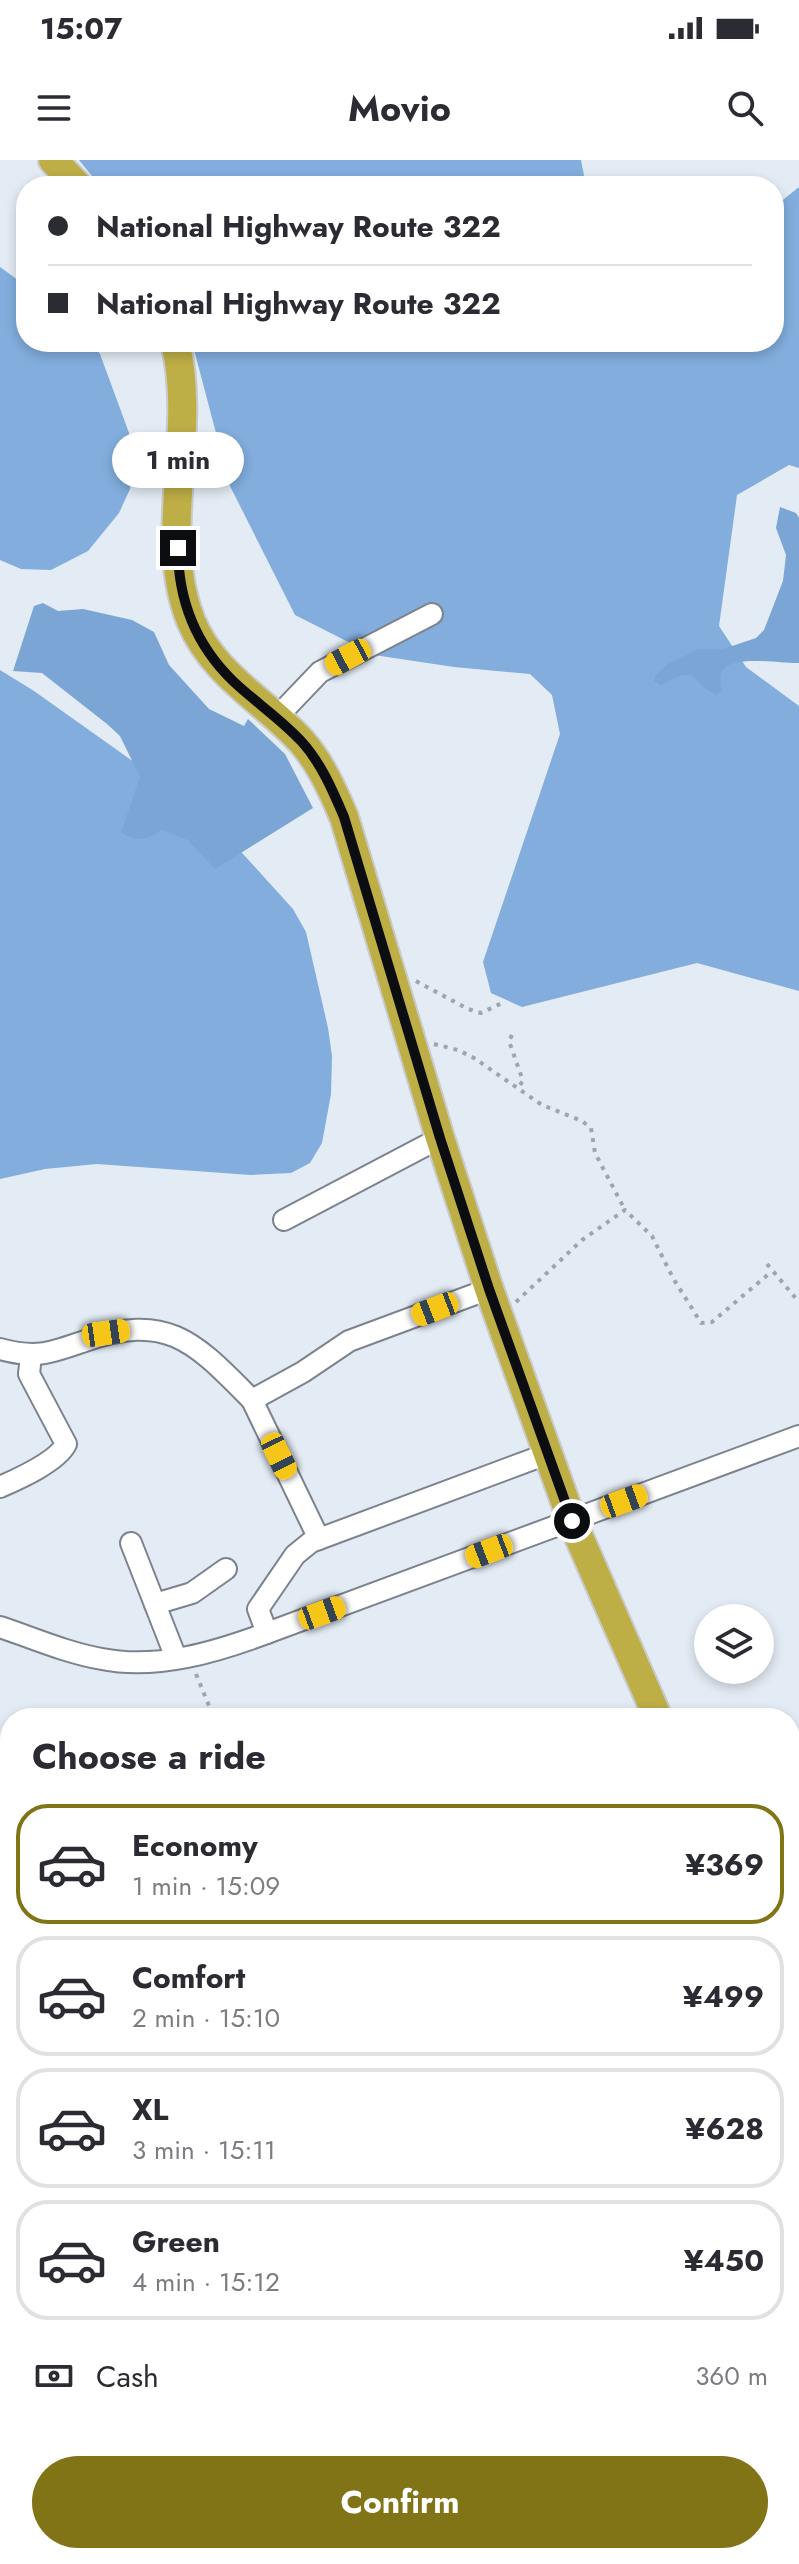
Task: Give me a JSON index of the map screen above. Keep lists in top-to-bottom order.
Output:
{
  "page": {
    "status": "15:07",
    "header": "Movio",
    "banner": ["National Highway Route 322", "National Highway Route 322"],
    "bubble": "1 min",
    "heading": "Choose a ride",
    "list": [
      {
        "name": "Economy",
        "note": "1 min · 15:09",
        "value": "¥369"
      },
      {
        "name": "Comfort",
        "note": "2 min · 15:10",
        "value": "¥499"
      },
      {
        "name": "XL",
        "note": "3 min · 15:11",
        "value": "¥628"
      },
      {
        "name": "Green",
        "note": "4 min · 15:12",
        "value": "¥450"
      }
    ],
    "pay": ["Cash", "360 m"],
    "buttons": "Confirm"
  }
}
